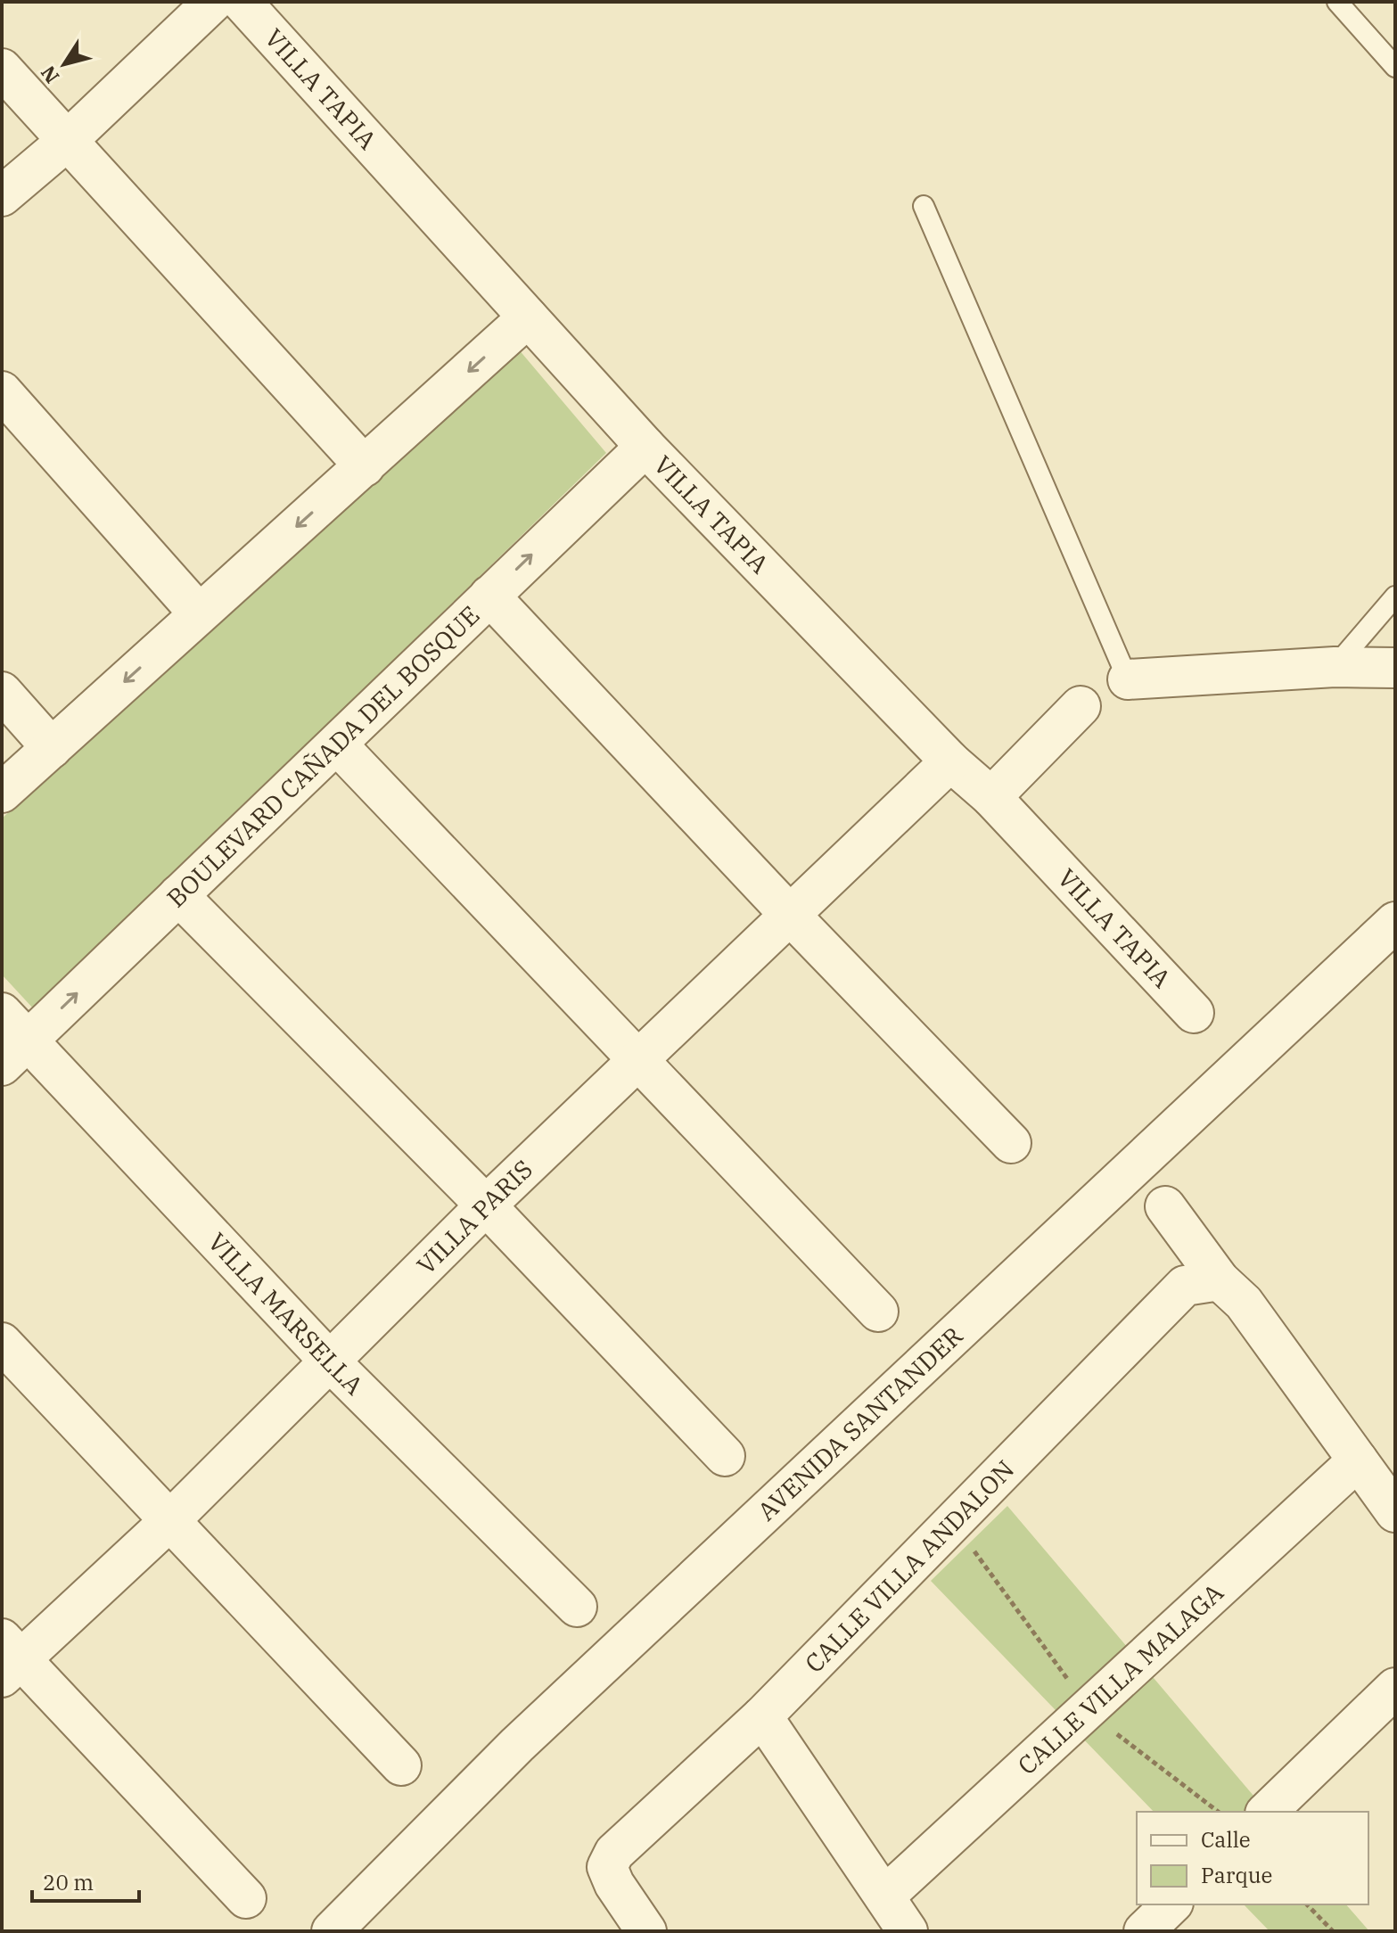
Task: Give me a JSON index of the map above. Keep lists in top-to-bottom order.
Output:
{
  "streets": {
    "street": [
      "VILLA TAPIA",
      "BOULEVARD CAÑADA DEL BOSQUE",
      "VILLA PARIS",
      "VILLA MARSELLA",
      "AVENIDA SANTANDER",
      "CALLE VILLA ANDALON",
      "CALLE VILLA MALAGA"
    ]
  },
  "crossings": [
    ["VILLA TAPIA", "BOULEVARD CAÑADA DEL BOSQUE"],
    ["VILLA TAPIA", "VILLA PARIS"],
    ["BOULEVARD CAÑADA DEL BOSQUE", "VILLA MARSELLA"],
    ["VILLA PARIS", "VILLA MARSELLA"]
  ],
  "legend": ["Calle", "Parque"],
  "scale_bar": "20 m",
  "north": "bottom left"
}
